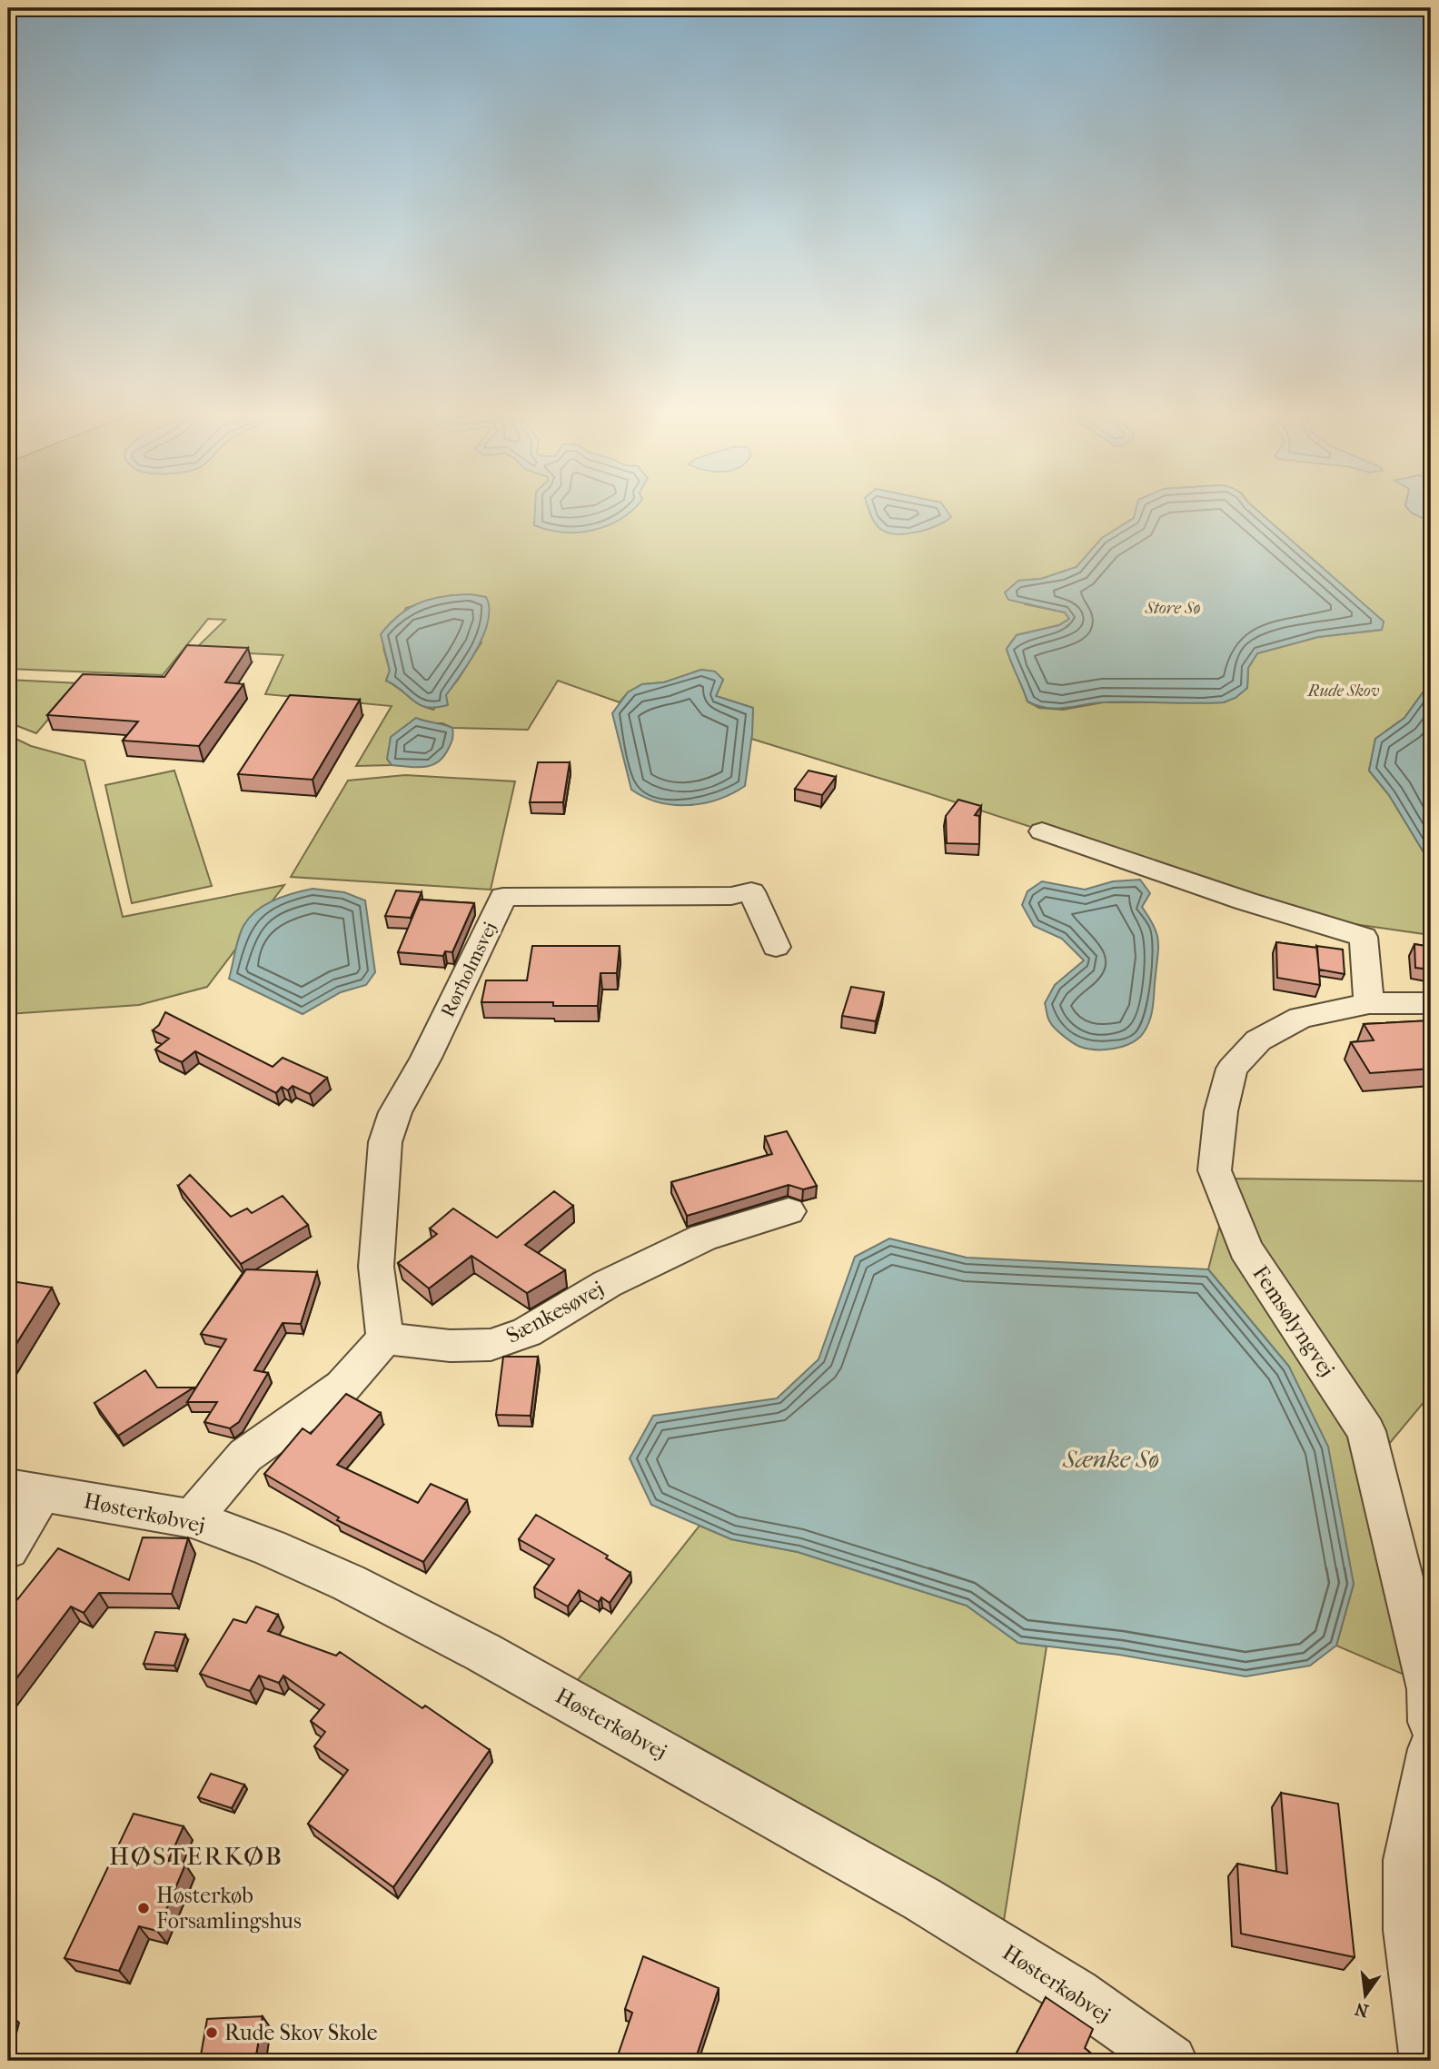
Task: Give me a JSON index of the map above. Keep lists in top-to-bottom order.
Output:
{
  "streets": {
    "street": [
      "Rørholmsvej",
      "Sænkesøvej",
      "Femsølyngvej",
      "Høsterkøbvej"
    ]
  },
  "crossings": [
    ["Rørholmsvej", "Sænkesøvej"]
  ],
  "districts": ["HØSTERKØB"],
  "water": ["Store Sø", "Sænke Sø"],
  "parks": ["Rude Skov"],
  "places": ["Høsterkøb Forsamlingshus", "Rude Skov Skole"],
  "north": "bottom"
}
